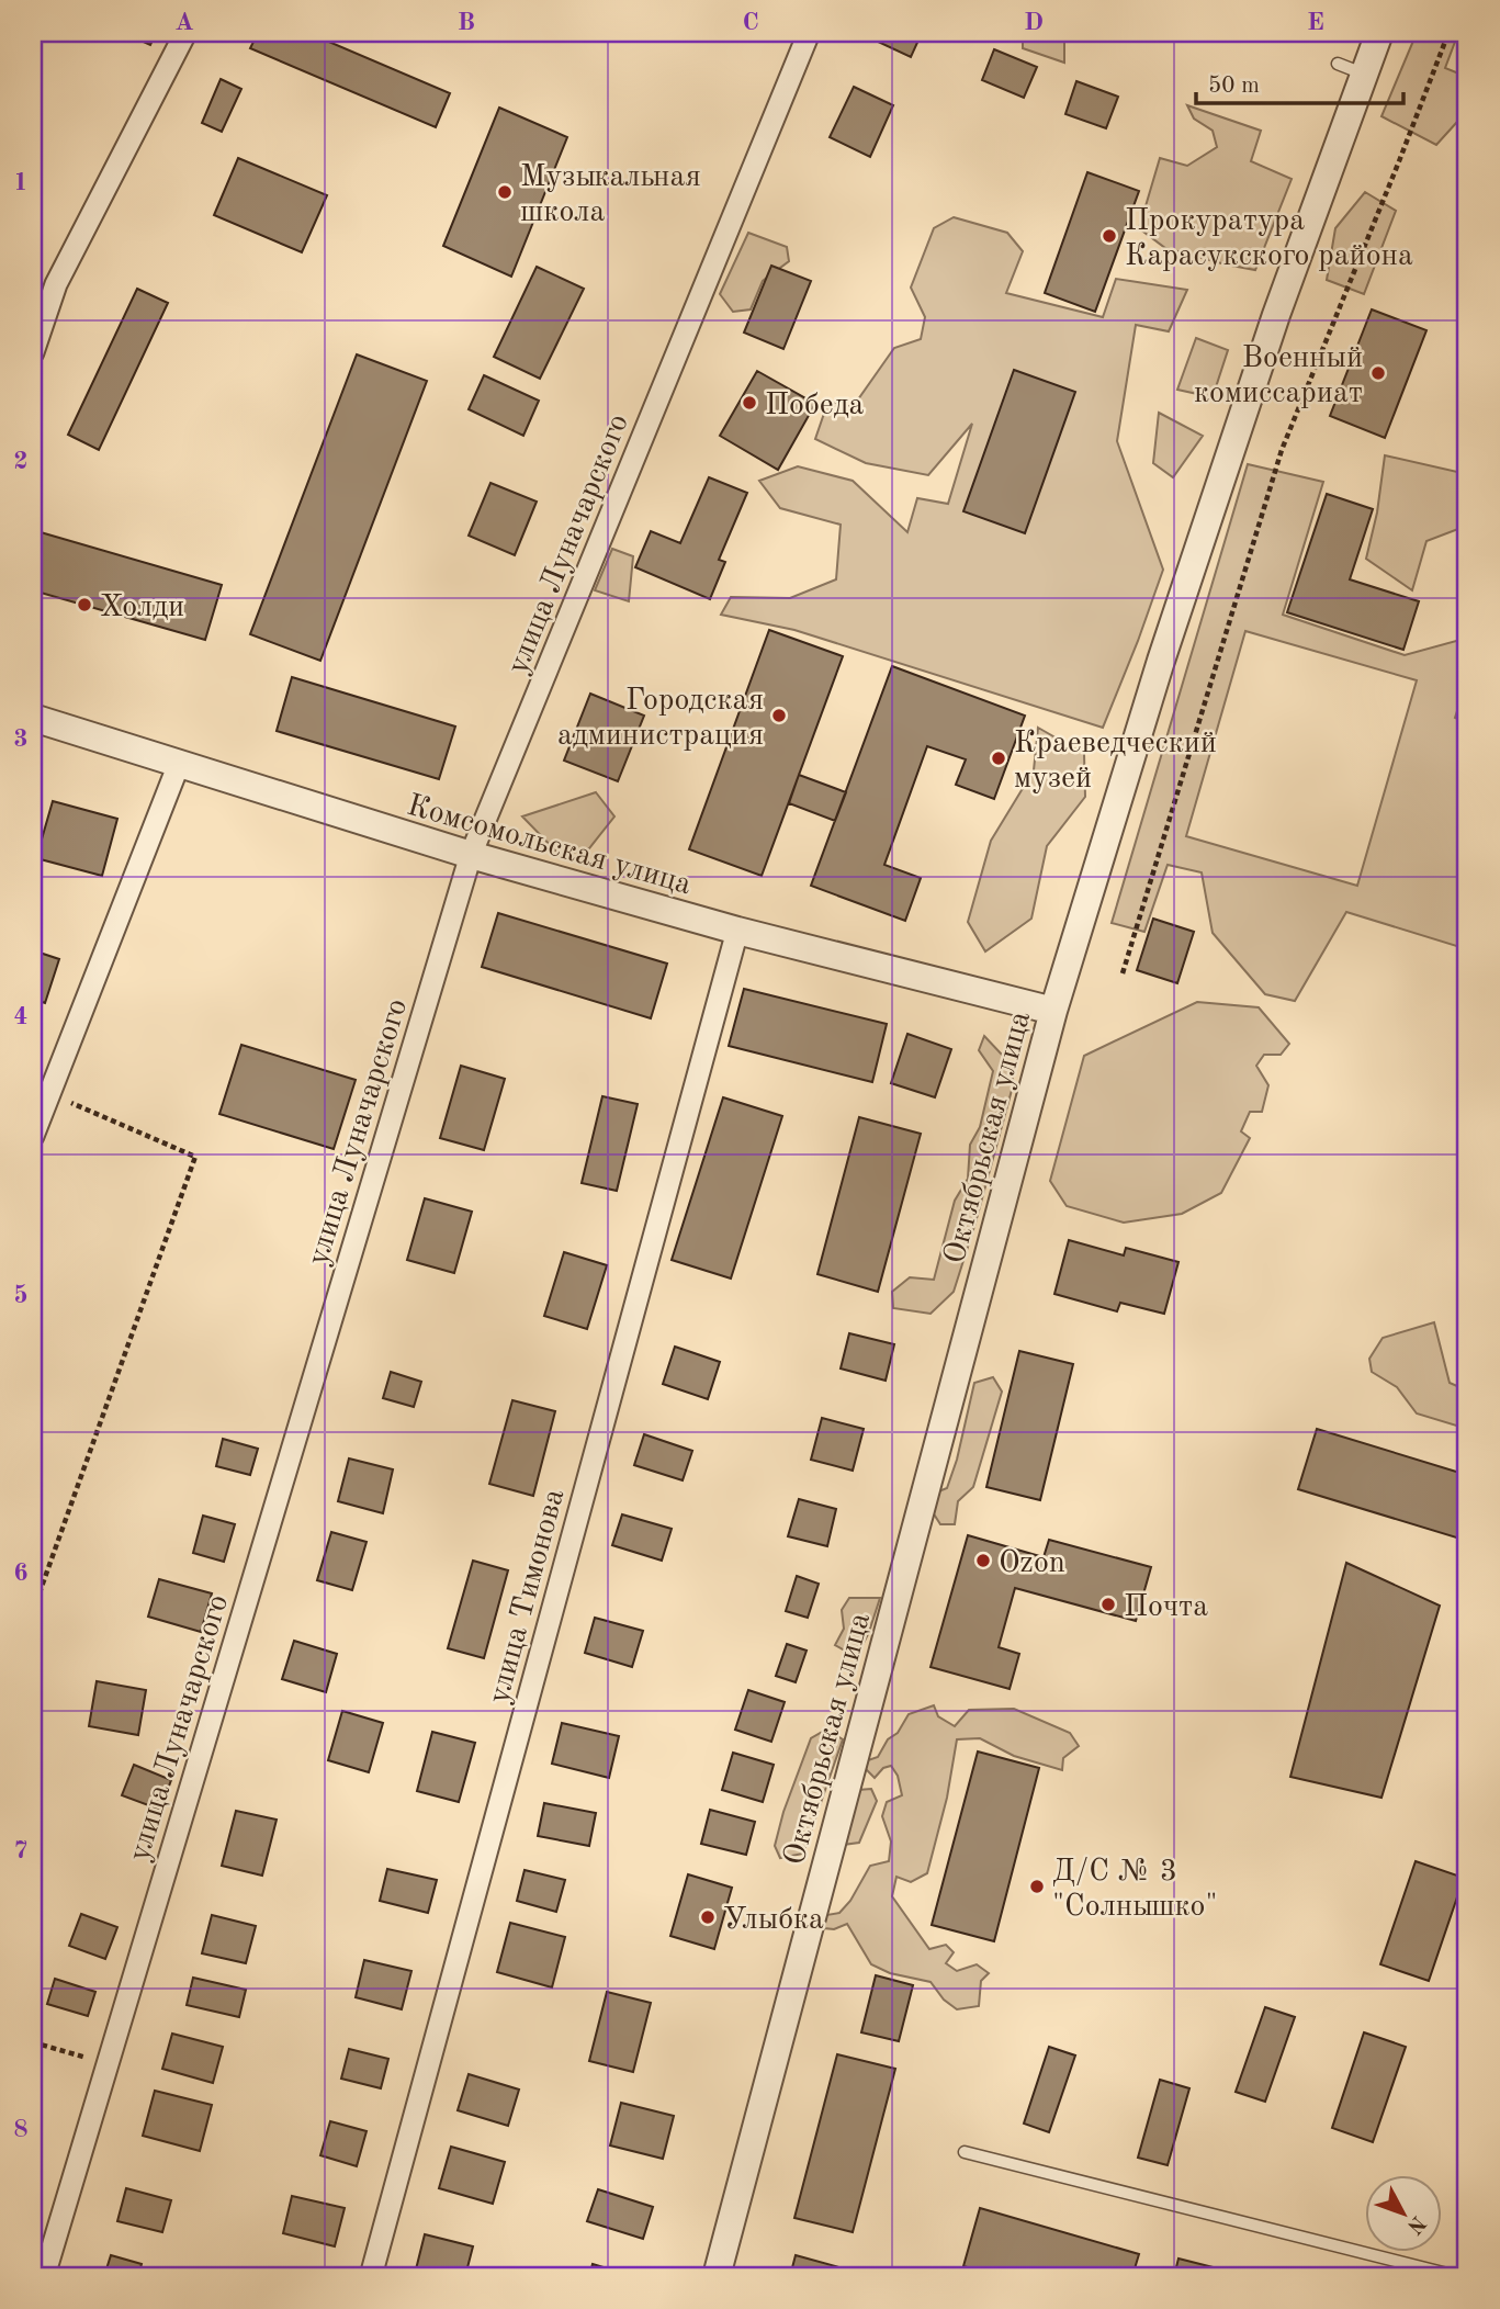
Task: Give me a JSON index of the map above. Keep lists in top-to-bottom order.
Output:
{
  "streets": {
    "street": [
      "улица Луначарского",
      "Комсомольская улица",
      "Октябрьская улица",
      "улица Тимонова"
    ]
  },
  "crossings": [
    ["улица Луначарского", "Комсомольская улица"],
    ["Комсомольская улица", "Октябрьская улица"],
    ["Комсомольская улица", "улица Тимонова"]
  ],
  "places": [
    "Музыкальная школа",
    "Прокуратура Карасукского района",
    "Военный комиссариат",
    "Победа",
    "Холди",
    "Городская администрация",
    "Краеведческий музей",
    "Ozon",
    "Почта",
    "Д/С № 3 \"Солнышко\"",
    "Улыбка"
  ],
  "scale_bar": "50 m",
  "north": "bottom right",
  "grid": {
    "columns": [
      "A",
      "B",
      "C",
      "D",
      "E"
    ],
    "rows": [
      "1",
      "2",
      "3",
      "4",
      "5",
      "6",
      "7",
      "8"
    ]
  }
}
